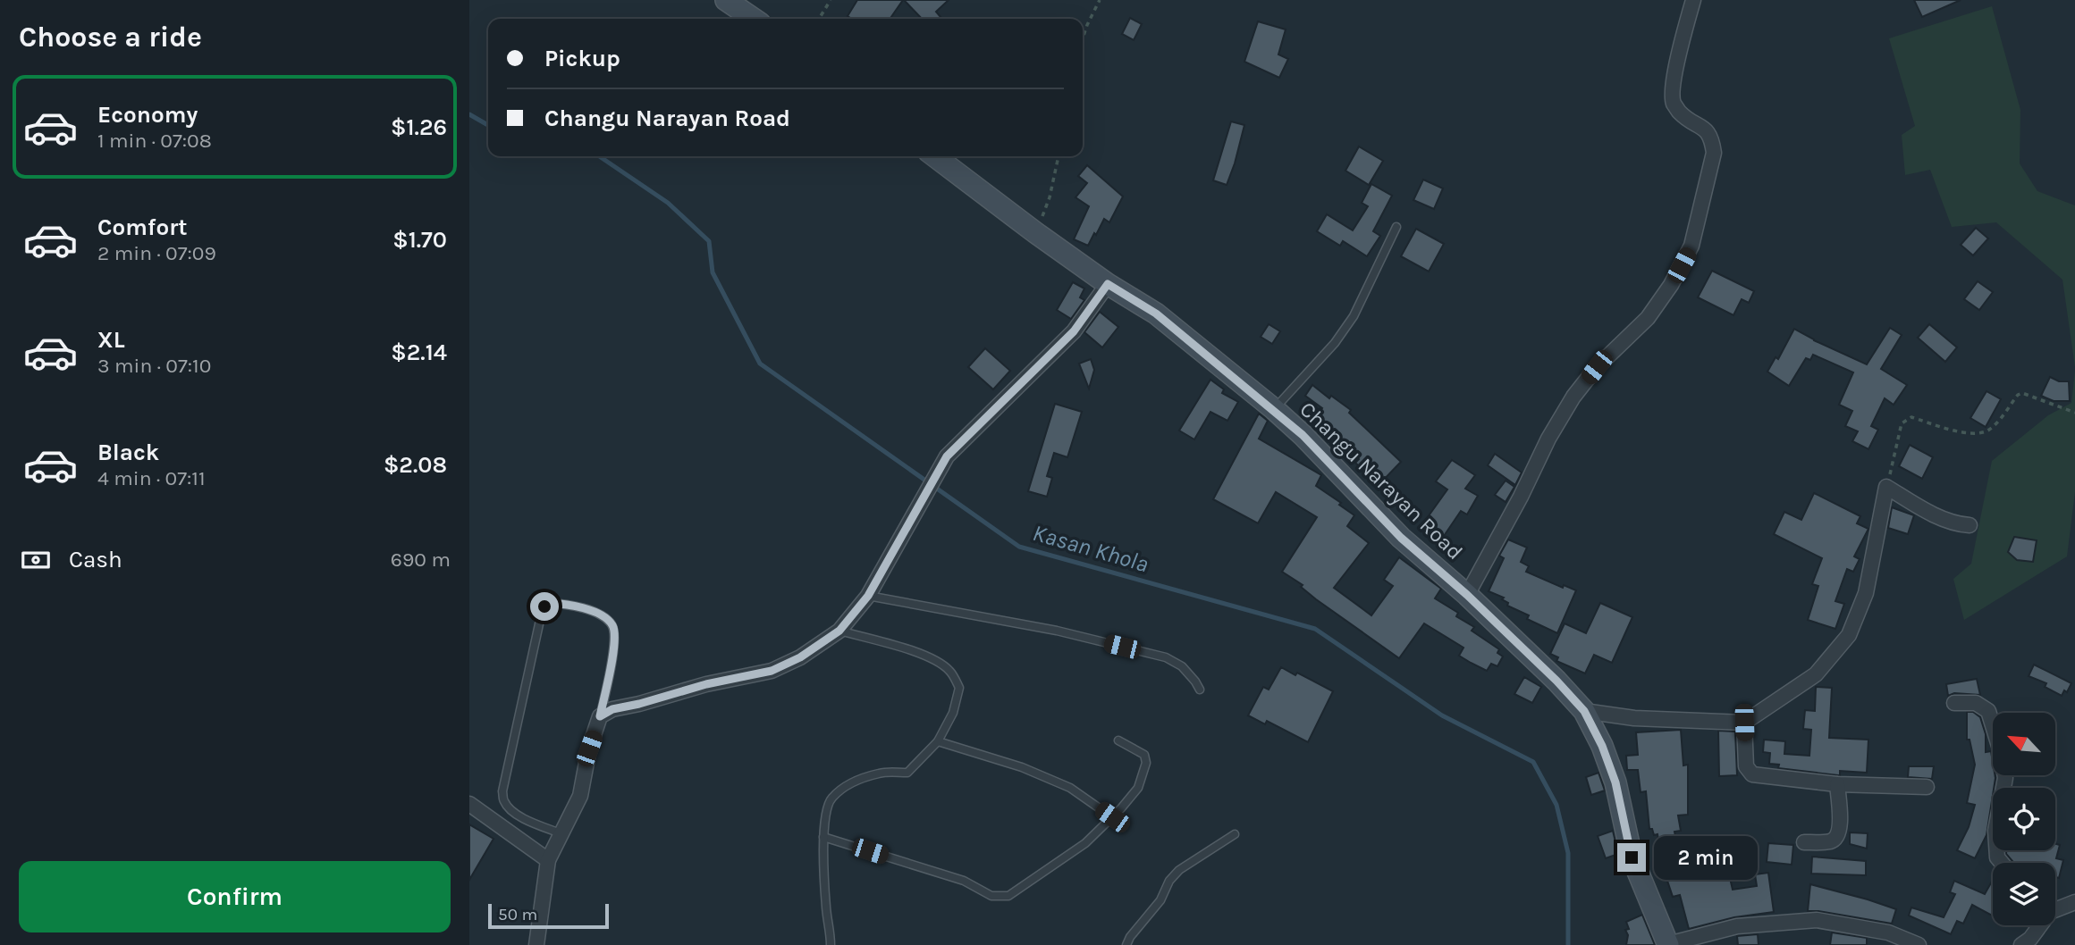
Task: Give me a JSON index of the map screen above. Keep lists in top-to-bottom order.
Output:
{
  "streets": {
    "main road": ["Changu Narayan Road"]
  },
  "water": ["Kasan Khola"],
  "scale_bar": "50 m",
  "north": "top left",
  "page": {
    "heading": "Choose a ride",
    "banner": ["Pickup", "Changu Narayan Road"],
    "list": [
      {
        "name": "Economy",
        "note": "1 min · 07:08",
        "value": "$1.26"
      },
      {
        "name": "Comfort",
        "note": "2 min · 07:09",
        "value": "$1.70"
      },
      {
        "name": "XL",
        "note": "3 min · 07:10",
        "value": "$2.14"
      },
      {
        "name": "Black",
        "note": "4 min · 07:11",
        "value": "$2.08"
      }
    ],
    "pay": ["Cash", "690 m"],
    "bubble": "2 min",
    "buttons": "Confirm",
    "scale": "50 m"
  }
}
